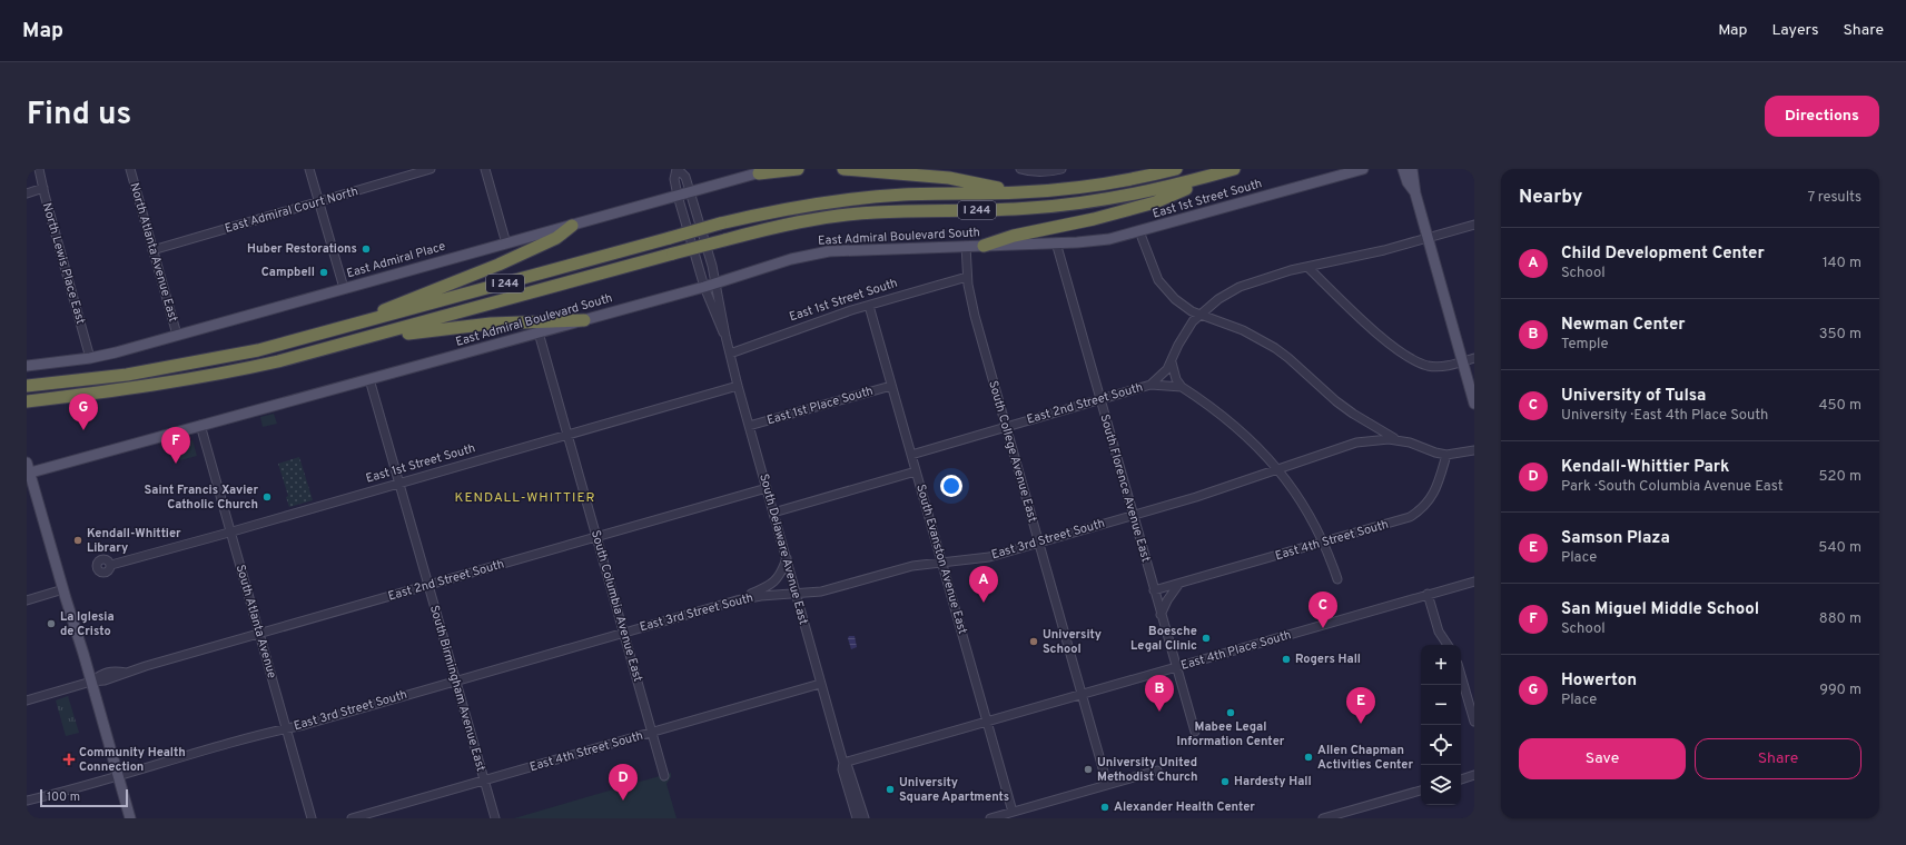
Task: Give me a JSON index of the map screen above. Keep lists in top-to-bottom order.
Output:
{
  "streets": {
    "highway": ["I 244"],
    "main road": ["East 1st Street South", "East Admiral Boulevard South", "East Admiral Place"],
    "street": [
      "East Admiral Court North",
      "North Atlanta Avenue East",
      "North Lewis Place East",
      "East 2nd Street South",
      "East 1st Place South",
      "South College Avenue East",
      "South Florence Avenue East",
      "East 3rd Street South",
      "East 4th Street South",
      "South Delaware Avenue East",
      "South Evanston Avenue East",
      "South Columbia Avenue East",
      "South Atlanta Avenue",
      "East 4th Place South",
      "South Birmingham Avenue East"
    ]
  },
  "crossings": [
    ["East 1st Street South", "East Admiral Boulevard South"],
    ["East 1st Street South", "South College Avenue East"],
    ["East 1st Street South", "South Florence Avenue East"],
    ["East 1st Street South", "South Delaware Avenue East"],
    ["East 1st Street South", "South Evanston Avenue East"],
    ["East 1st Street South", "South Columbia Avenue East"],
    ["East 1st Street South", "South Atlanta Avenue"],
    ["East 1st Street South", "South Birmingham Avenue East"],
    ["East Admiral Court North", "North Atlanta Avenue East"],
    ["East Admiral Boulevard South", "South College Avenue East"],
    ["East Admiral Boulevard South", "South Florence Avenue East"],
    ["East Admiral Boulevard South", "South Delaware Avenue East"],
    ["East Admiral Boulevard South", "South Columbia Avenue East"],
    ["East Admiral Boulevard South", "South Atlanta Avenue"],
    ["East Admiral Boulevard South", "South Birmingham Avenue East"],
    ["North Atlanta Avenue East", "East Admiral Place"],
    ["East Admiral Place", "North Lewis Place East"],
    ["East Admiral Place", "South Delaware Avenue East"],
    ["East 2nd Street South", "South College Avenue East"],
    ["East 2nd Street South", "South Florence Avenue East"],
    ["East 2nd Street South", "South Delaware Avenue East"],
    ["East 2nd Street South", "South Evanston Avenue East"],
    ["East 2nd Street South", "South Columbia Avenue East"],
    ["East 2nd Street South", "South Atlanta Avenue"],
    ["East 2nd Street South", "South Birmingham Avenue East"],
    ["East 1st Place South", "South Delaware Avenue East"],
    ["East 1st Place South", "South Evanston Avenue East"],
    ["South College Avenue East", "East 3rd Street South"],
    ["South College Avenue East", "East 4th Place South"],
    ["South Florence Avenue East", "East 3rd Street South"],
    ["South Florence Avenue East", "East 4th Street South"],
    ["South Florence Avenue East", "East 4th Place South"],
    ["East 3rd Street South", "East 4th Street South"],
    ["East 3rd Street South", "South Delaware Avenue East"],
    ["East 3rd Street South", "South Evanston Avenue East"],
    ["East 3rd Street South", "South Columbia Avenue East"],
    ["East 3rd Street South", "South Atlanta Avenue"],
    ["East 3rd Street South", "South Birmingham Avenue East"],
    ["East 4th Street South", "South Delaware Avenue East"],
    ["East 4th Street South", "South Columbia Avenue East"],
    ["East 4th Street South", "South Birmingham Avenue East"],
    ["South Delaware Avenue East", "East 4th Place South"],
    ["South Evanston Avenue East", "East 4th Place South"]
  ],
  "districts": ["KENDALL-WHITTIER"],
  "places": {
    "other": [
      "Huber Restorations",
      "Campbell",
      "Saint Francis Xavier Catholic Church",
      "Kendall-Whittier Library",
      "La Iglesia de Cristo",
      "Boesche Legal Clinic",
      "University School",
      "Rogers Hall",
      "Mabee Legal Information Center",
      "Allen Chapman Activities Center",
      "University United Methodist Church",
      "Hardesty Hall",
      "University Square Apartments",
      "Alexander Health Center"
    ],
    "health": ["Community Health Connection"]
  },
  "scale_bar": "100 m",
  "page": {
    "header": "Map",
    "nav": ["Map", "Layers", "Share"],
    "title": "Find us",
    "buttons": [
      "Directions",
      ["Save", "Share"]
    ],
    "heading": ["Nearby", "7 results"],
    "list": [
      {
        "mark": "A",
        "name": "Child Development Center",
        "note": "School",
        "value": "140 m"
      },
      {
        "mark": "B",
        "name": "Newman Center",
        "note": "Temple",
        "value": "350 m"
      },
      {
        "mark": "C",
        "name": "University of Tulsa",
        "note": "University · East 4th Place South",
        "value": "450 m"
      },
      {
        "mark": "D",
        "name": "Kendall-Whittier Park",
        "note": "Park · South Columbia Avenue East",
        "value": "520 m"
      },
      {
        "mark": "E",
        "name": "Samson Plaza",
        "note": "Place",
        "value": "540 m"
      },
      {
        "mark": "F",
        "name": "San Miguel Middle School",
        "note": "School",
        "value": "880 m"
      },
      {
        "mark": "G",
        "name": "Howerton",
        "note": "Place",
        "value": "990 m"
      }
    ],
    "pins": [
      "G",
      "F",
      "A",
      "C",
      "B",
      "E",
      "D"
    ],
    "map_buttons": ["+", "−"],
    "scale": "100 m"
  }
}
